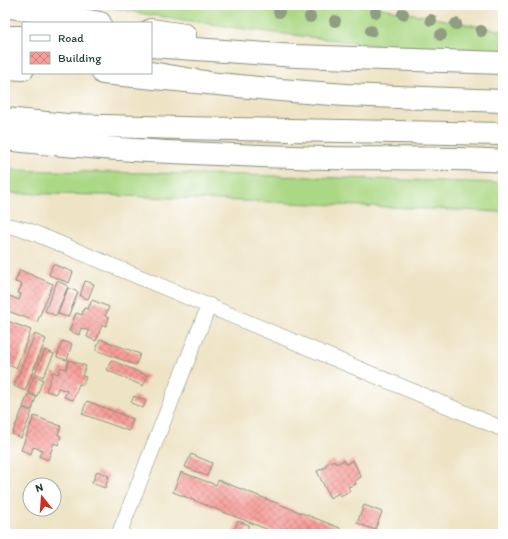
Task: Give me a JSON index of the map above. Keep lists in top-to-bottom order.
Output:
{
  "legend": ["Road", "Building"],
  "north": "top"
}
